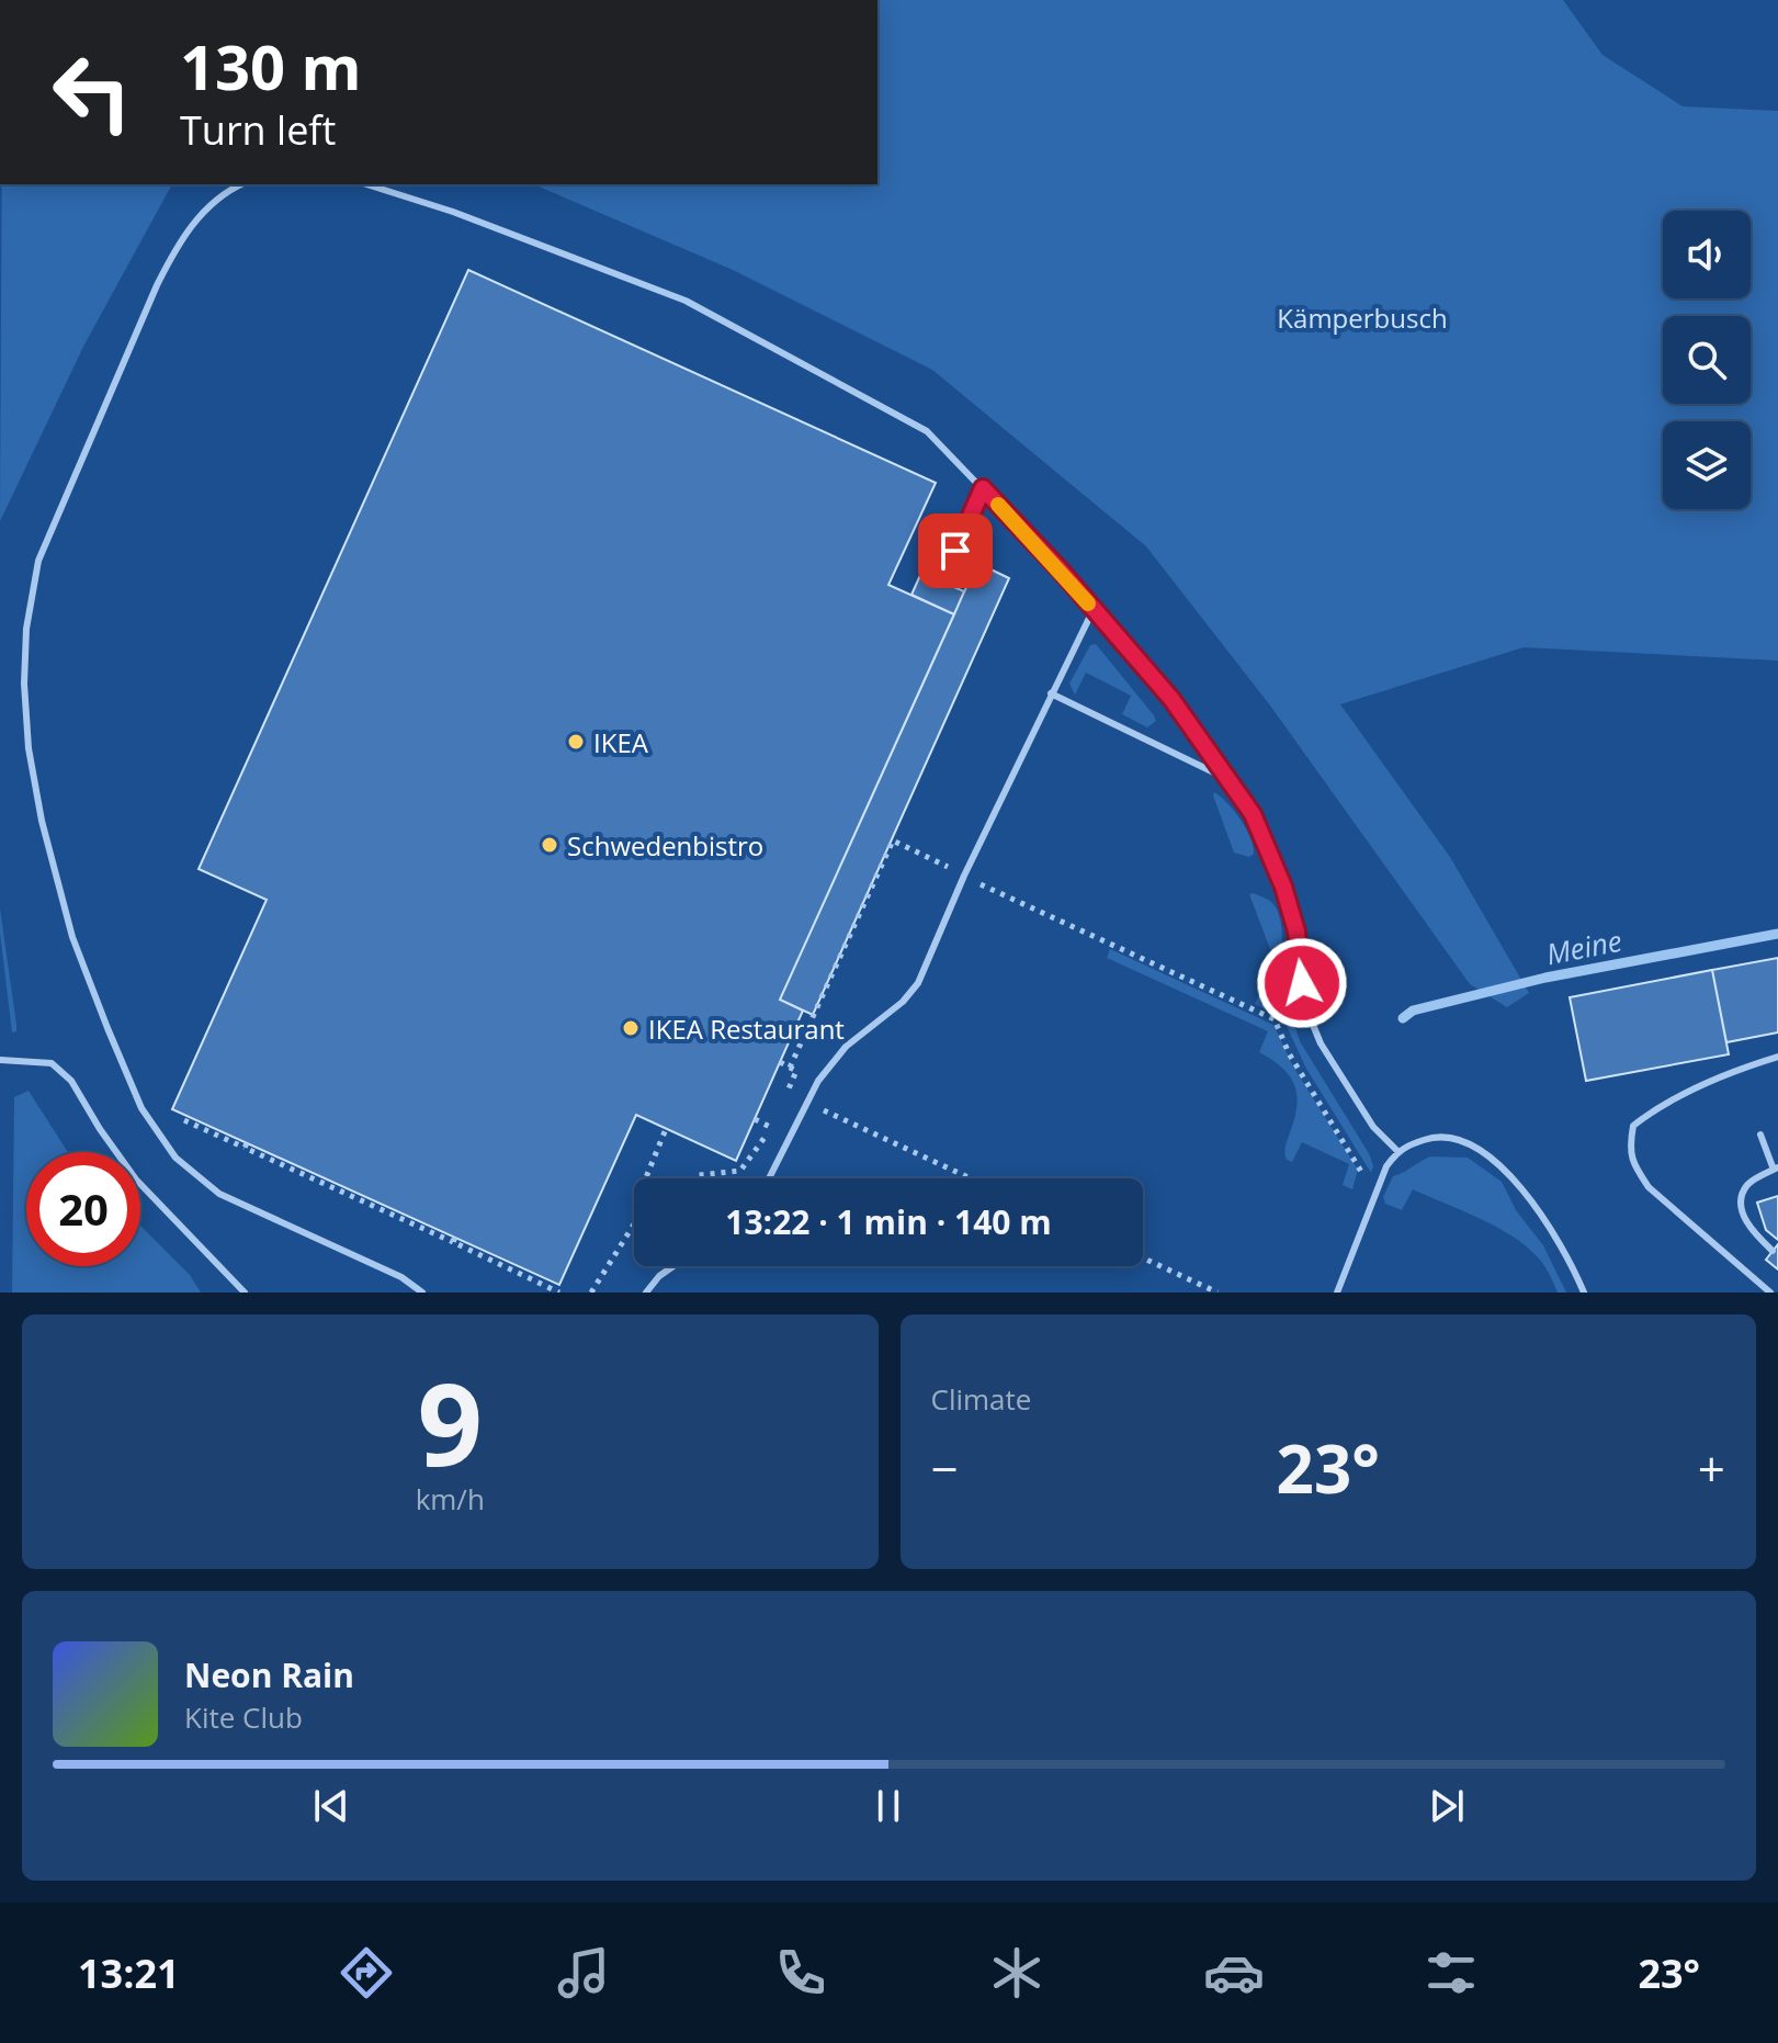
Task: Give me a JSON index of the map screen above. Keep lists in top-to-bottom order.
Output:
{
  "water": ["Meine"],
  "parks": ["Kämperbusch"],
  "places": ["IKEA", "Schwedenbistro", "IKEA Restaurant"],
  "page": {
    "turn": ["130 m", "Turn left"],
    "limit": "20",
    "trip": "13:22 · 1 min · 140 m",
    "tile": [
      ["9", "km/h"],
      "Climate"
    ],
    "heat": ["−", "23°", "+"],
    "song": ["Neon Rain", "Kite Club"],
    "tabs": ["13:21", "23°"]
  }
}
